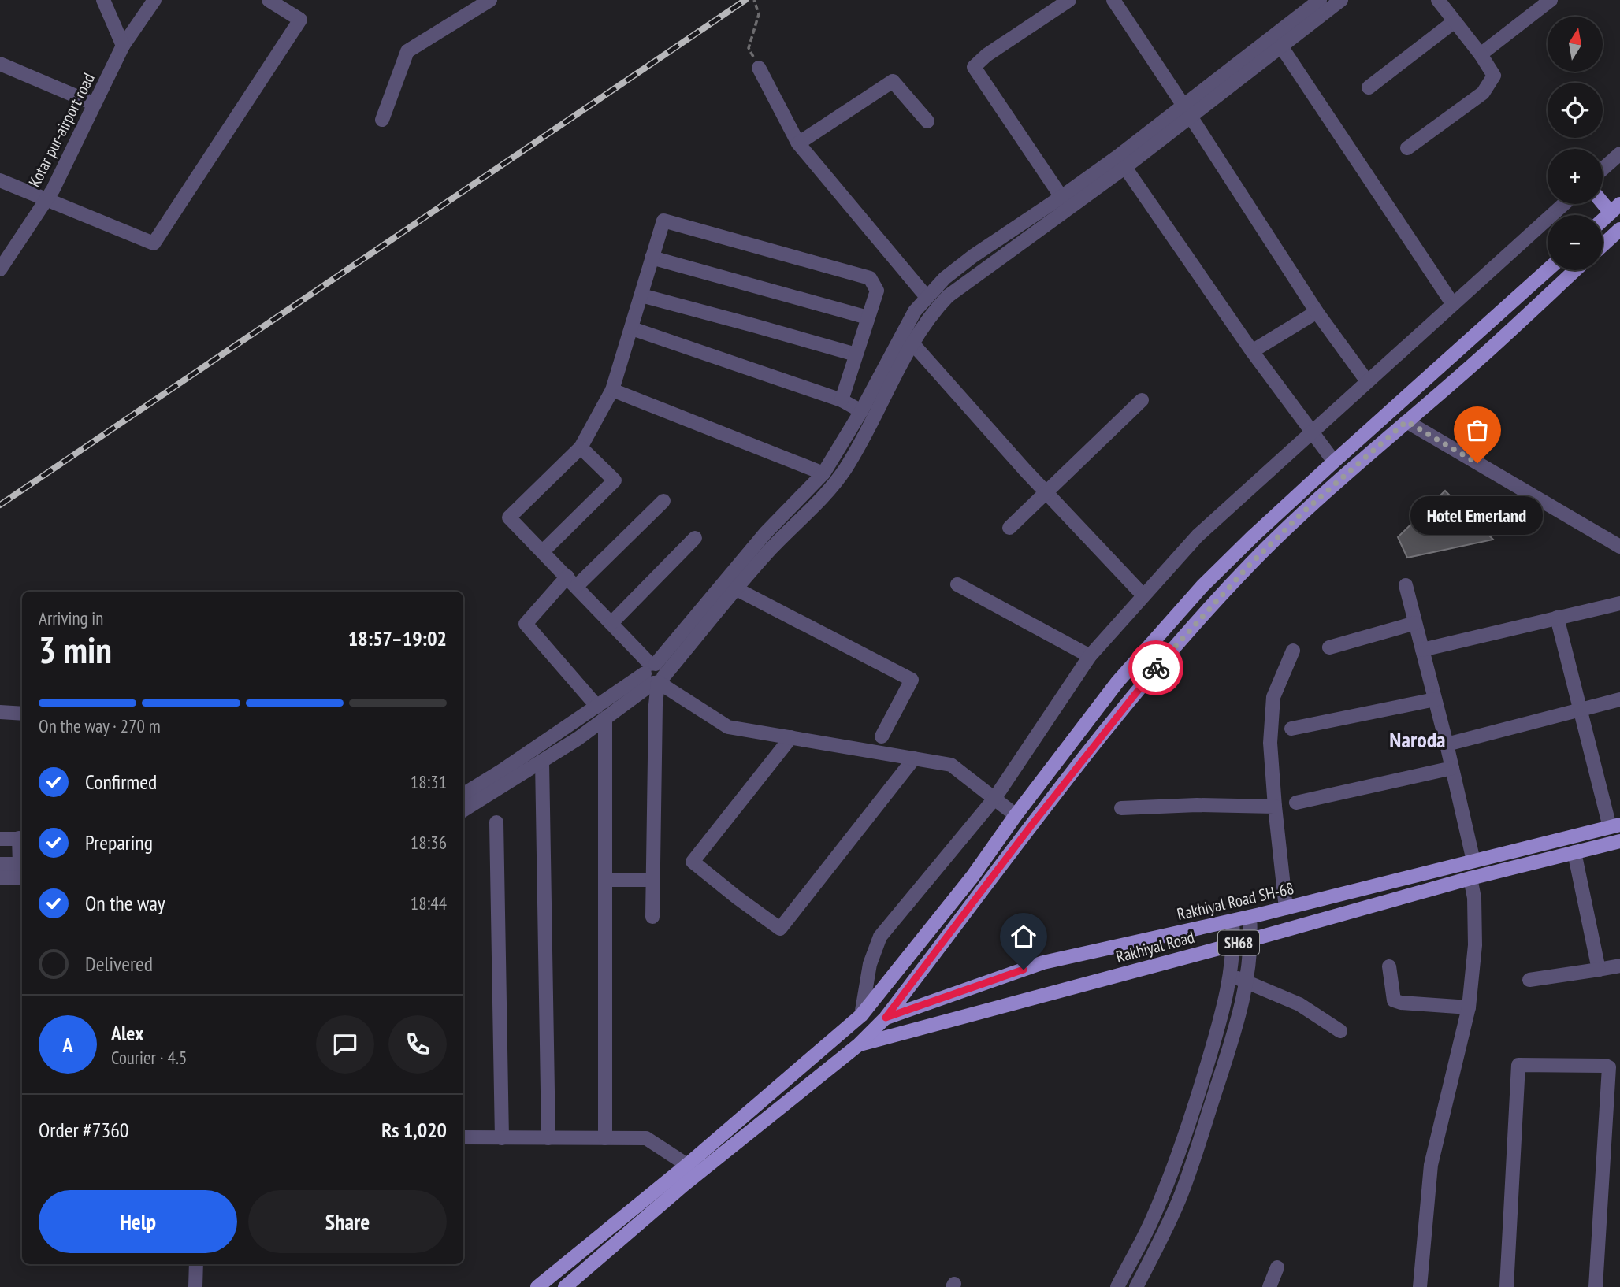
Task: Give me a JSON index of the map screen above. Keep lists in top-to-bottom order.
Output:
{
  "streets": {
    "main road": ["Rakhiyal Road SH-68", "SH68", "Rakhiyal Road"],
    "street": ["Kotar pur-airport road"]
  },
  "districts": ["Naroda"],
  "places": ["Hotel Emerland"],
  "north": "top",
  "page": {
    "map_buttons": ["+", "−"],
    "bubble": "Hotel Emerland",
    "heading": ["3 min", "Arriving in", "18:57–19:02"],
    "panel": [
      "Alex",
      "Courier · 4.5",
      "Order #7360",
      "Rs 1,020"
    ],
    "bar": "On the way · 270 m",
    "list": [
      ["Confirmed", "18:31"],
      ["Preparing", "18:36"],
      ["On the way", "18:44"],
      "Delivered"
    ],
    "round": "A",
    "buttons": ["Help", "Share"]
  }
}
